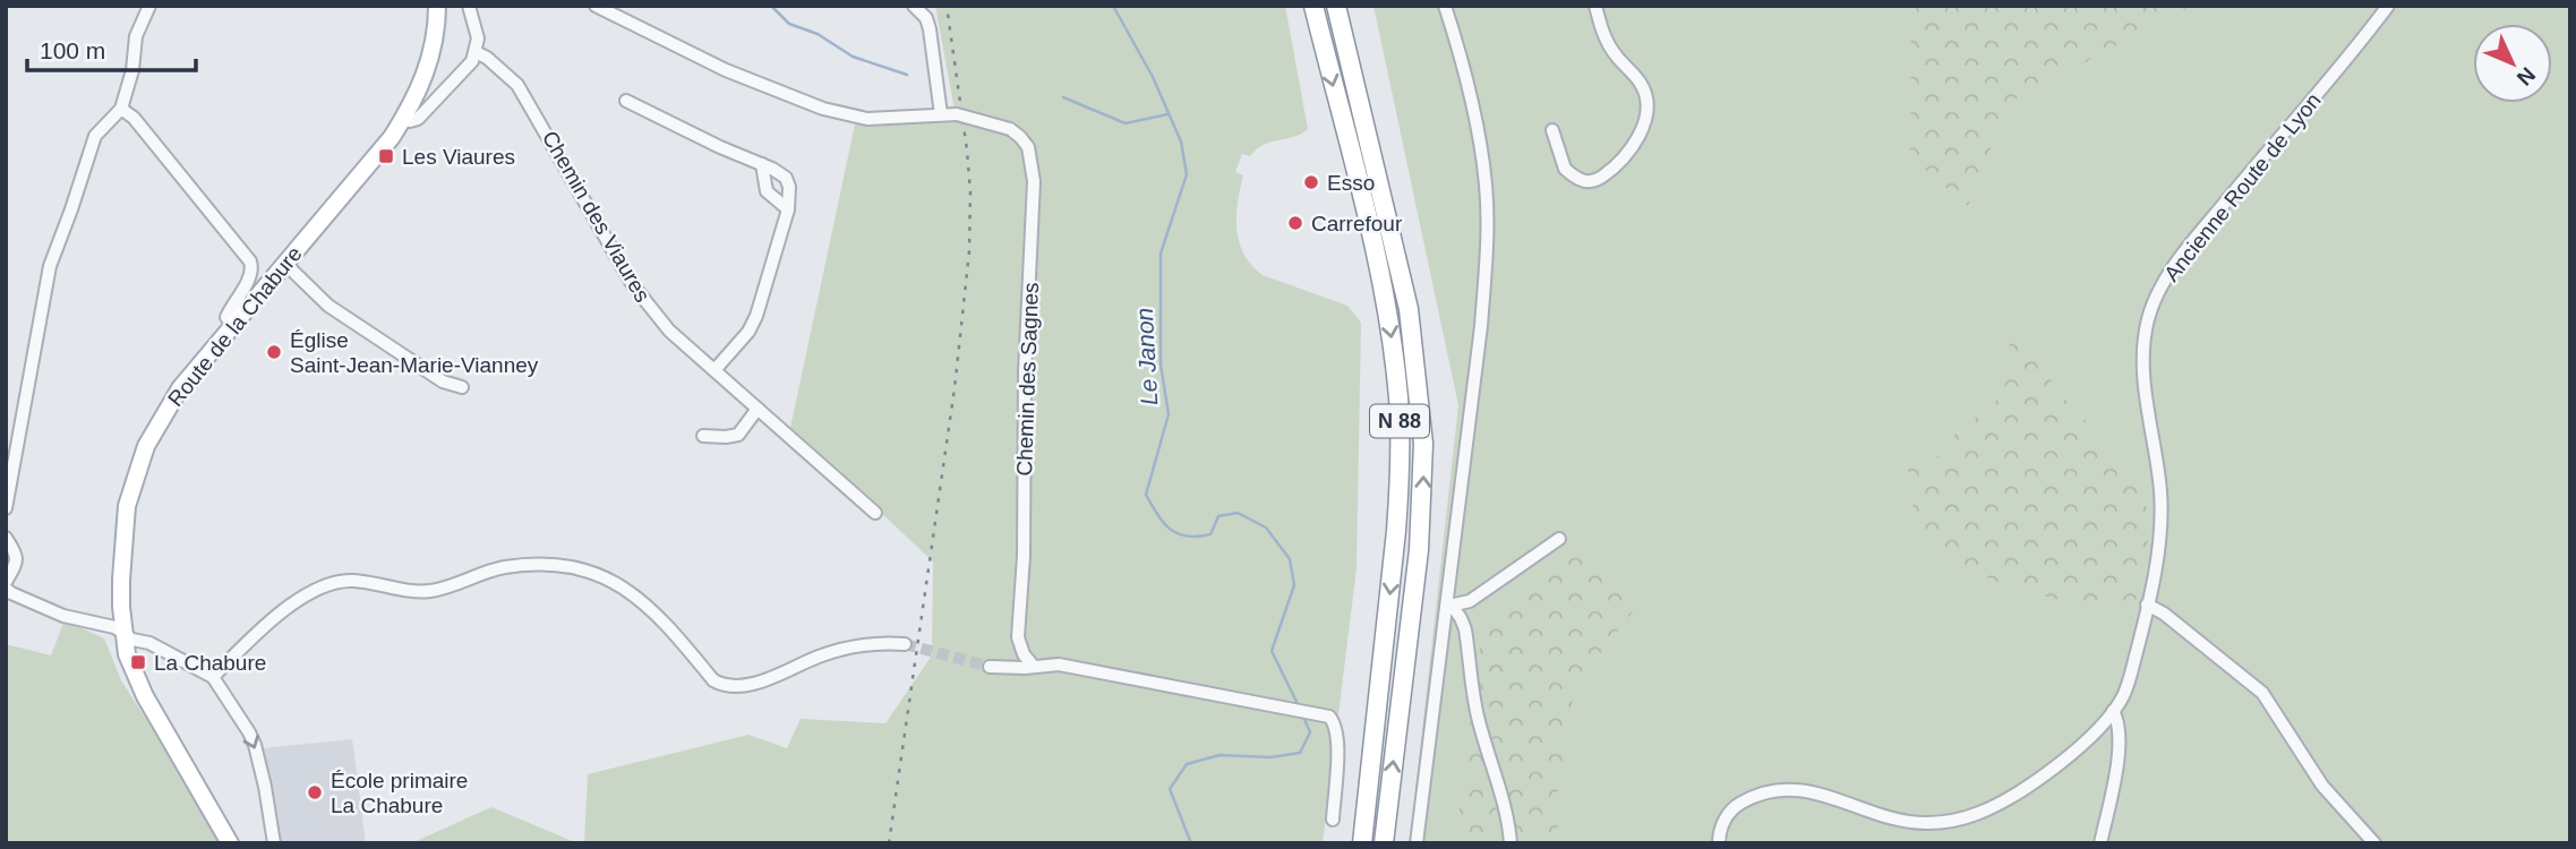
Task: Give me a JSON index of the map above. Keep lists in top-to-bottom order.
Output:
{
  "streets": {
    "highway": ["N 88"],
    "main road": ["Route de la Chabure"],
    "street": ["Ancienne Route de Lyon", "Chemin des Viaures", "Chemin des Sagnes"]
  },
  "water": ["Le Janon"],
  "places": {
    "transit": ["Les Viaures", "La Chabure"],
    "other": [
      "Esso",
      "Carrefour",
      "Église Saint-Jean-Marie-Vianney",
      "École primaire La Chabure"
    ]
  },
  "scale_bar": "100 m",
  "north": "bottom right"
}
